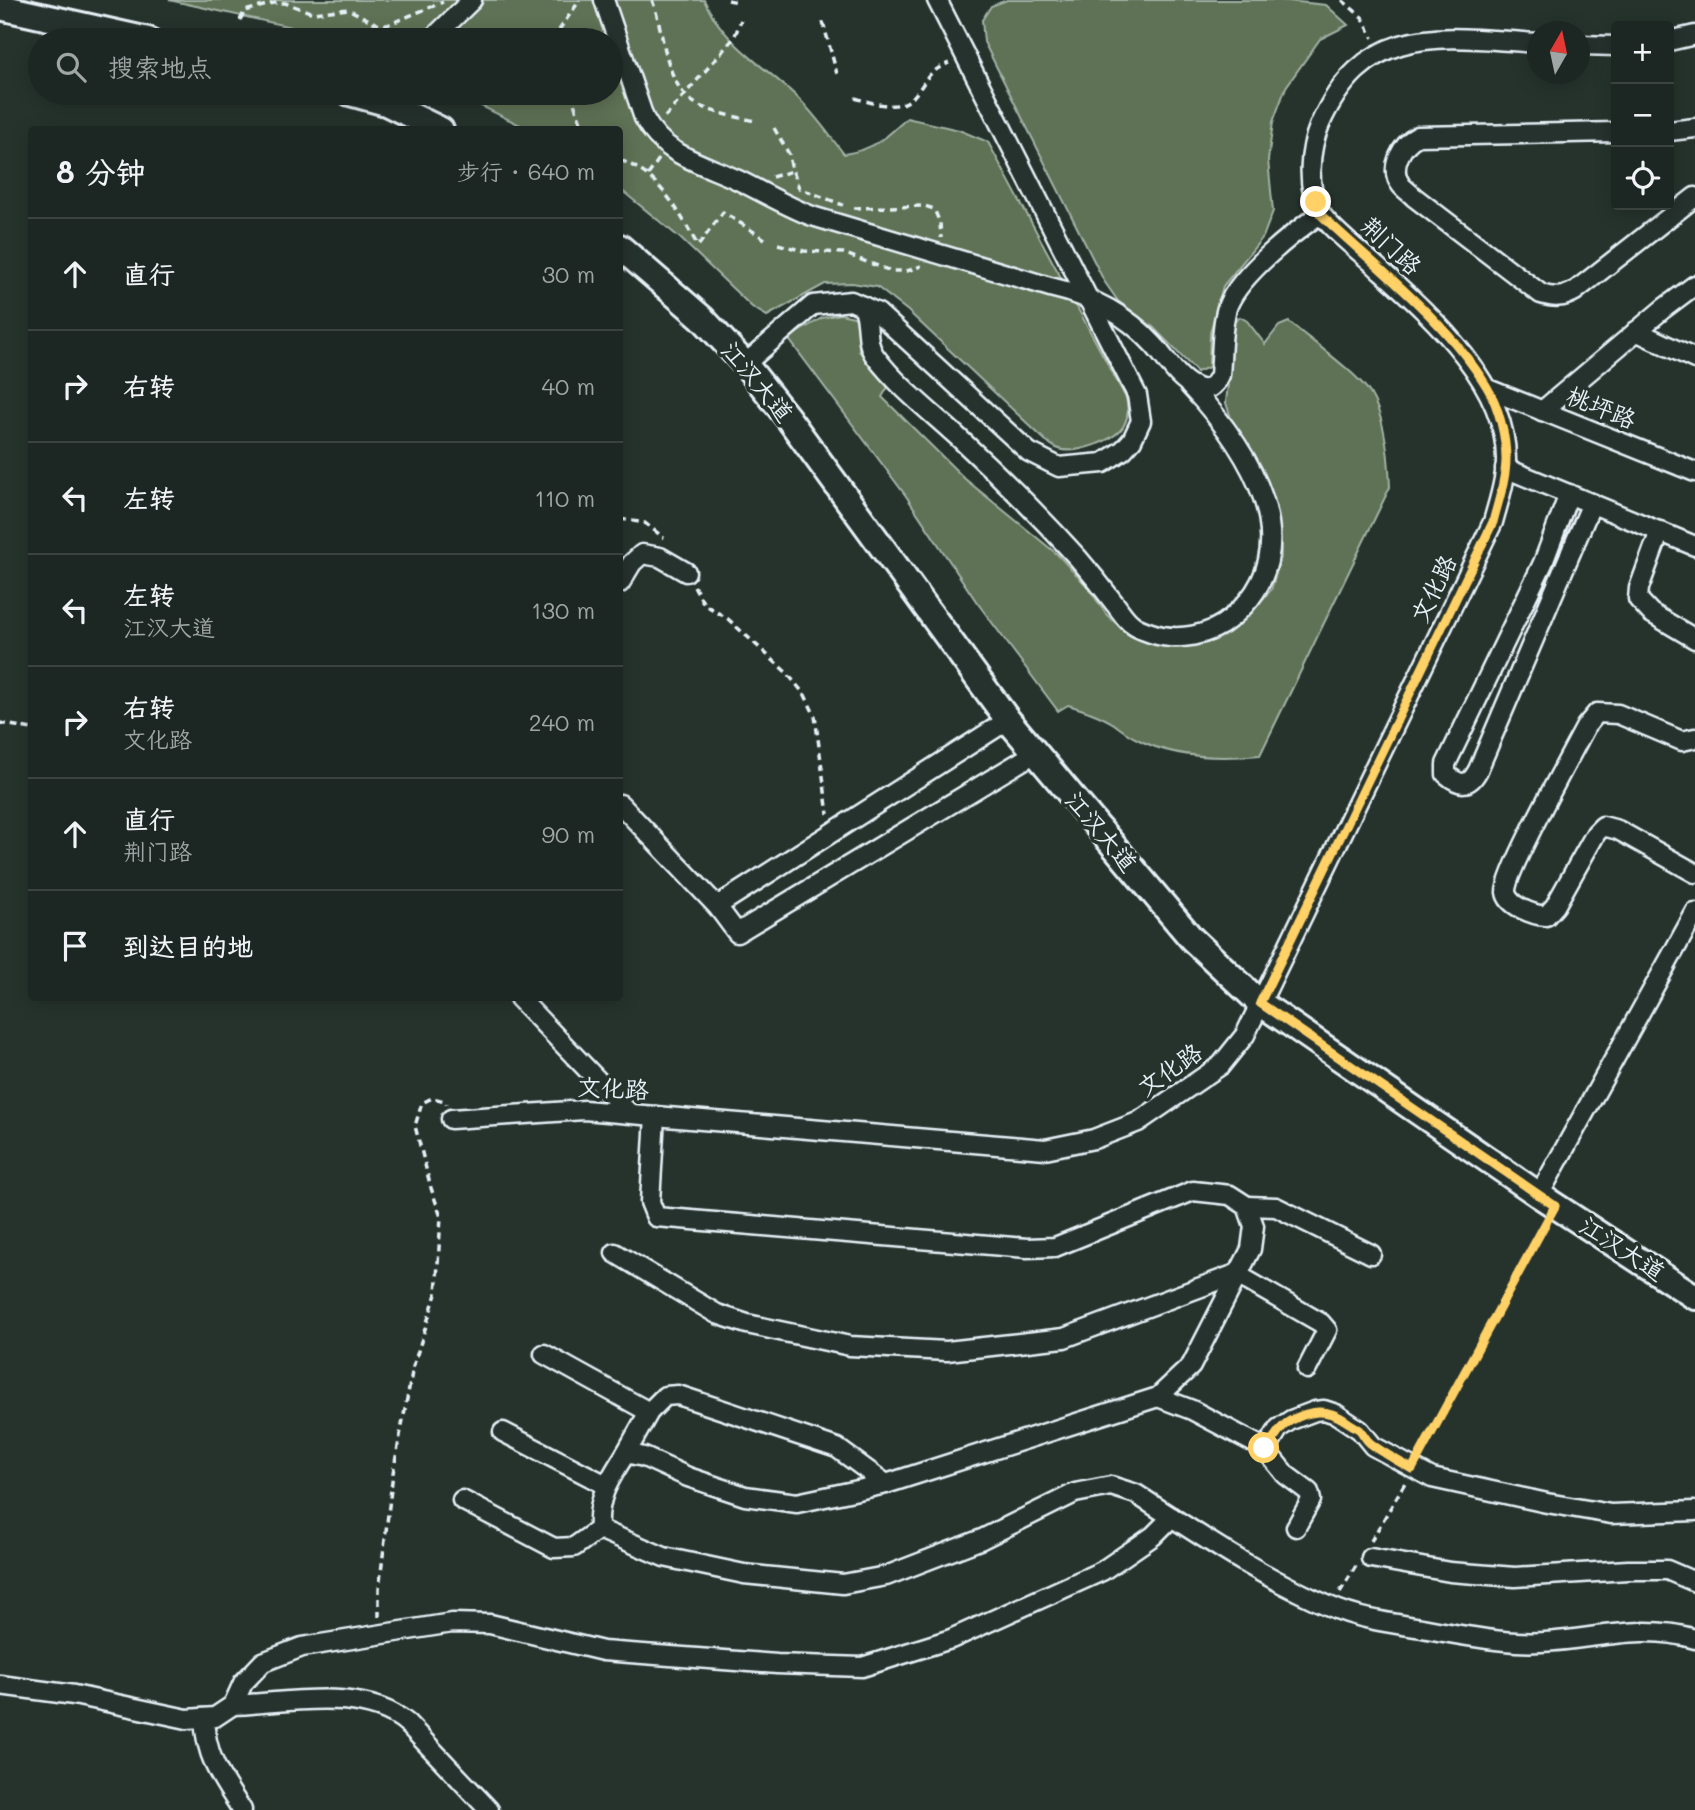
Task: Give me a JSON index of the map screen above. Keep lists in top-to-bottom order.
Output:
{
  "streets": {
    "main road": ["江汉大道"],
    "street": ["荆门路", "桃坪路", "文化路"]
  },
  "crossings": [
    ["荆门路", "桃坪路"],
    ["荆门路", "文化路"],
    ["江汉大道", "文化路"],
    ["桃坪路", "文化路"]
  ],
  "north": "top",
  "page": {
    "map_buttons": ["+", "−"],
    "search": "搜索地点",
    "heading": ["8 分钟", "步行 · 640 m"],
    "list": [
      ["直行", "30 m"],
      ["右转", "40 m"],
      ["左转", "110 m"],
      ["左转", "江汉大道", "130 m"],
      ["右转", "文化路", "240 m"],
      ["直行", "荆门路", "90 m"],
      "到达目的地"
    ]
  }
}
